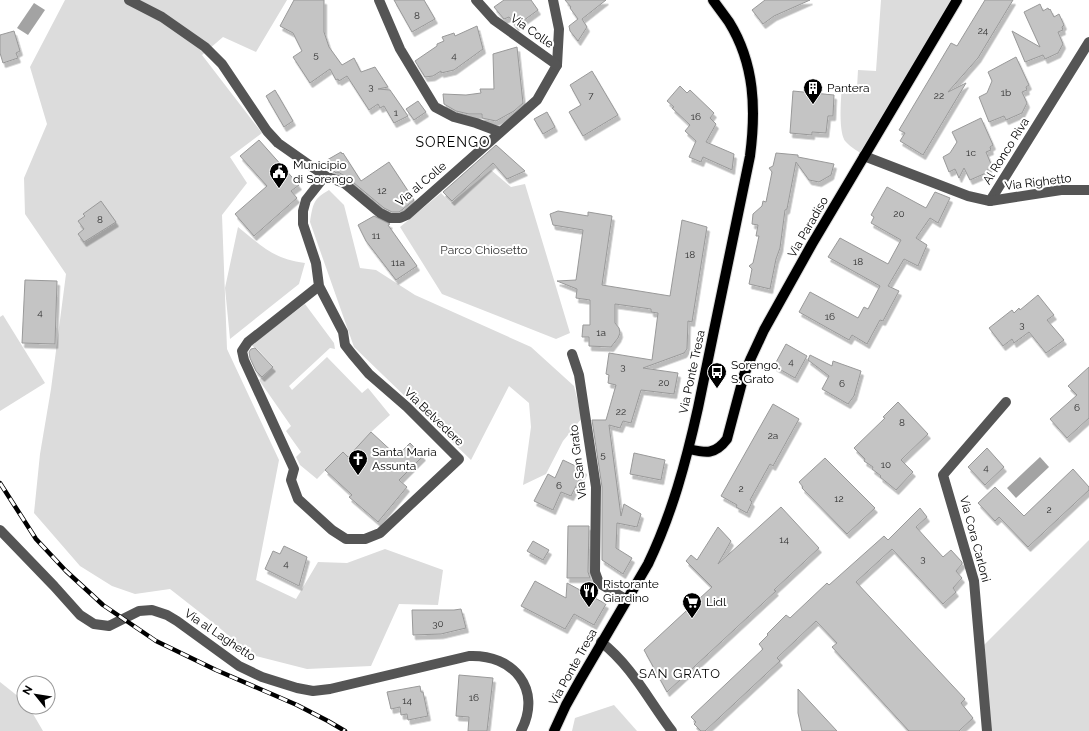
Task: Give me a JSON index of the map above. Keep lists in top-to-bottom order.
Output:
{
  "streets": {
    "main road": ["Via Paradiso", "Via Ponte Tresa"],
    "street": [
      "Via Colle",
      "Al Ronco Riva",
      "Via Righetto",
      "Via al Colle",
      "Via Belvedere",
      "Via San Grato",
      "Via Cora Carloni",
      "Via al Laghetto"
    ]
  },
  "crossings": [
    ["Via Colle", "Via al Colle"],
    ["Al Ronco Riva", "Via Righetto"],
    ["Al Ronco Riva", "Via Paradiso"],
    ["Via al Colle", "Via Belvedere"],
    ["Via Paradiso", "Via Ponte Tresa"],
    ["Via Ponte Tresa", "Via San Grato"]
  ],
  "districts": ["SORENGO", "SAN GRATO"],
  "parks": ["Parco Chiosetto"],
  "places": {
    "building": ["Pantera"],
    "public building": ["Municipio di Sorengo"],
    "bus stop": ["Sorengo, S. Grato"],
    "church": ["Santa Maria Assunta"],
    "restaurant": ["Ristorante Giardino"],
    "supermarket": ["Lidl"]
  },
  "house_numbers": [
    "8",
    "24",
    "5",
    "4",
    "3",
    "1b",
    "7",
    "22",
    "1",
    "16",
    "1c",
    "12",
    "20",
    "8",
    "11",
    "18",
    "18",
    "11a",
    "4",
    "16",
    "3",
    "1a",
    "4",
    "3",
    "20",
    "6",
    "6",
    "22",
    "8",
    "2a",
    "5",
    "10",
    "4",
    "6",
    "2",
    "12",
    "2",
    "14",
    "3",
    "4",
    "30",
    "16",
    "14"
  ],
  "north": "top left"
}
